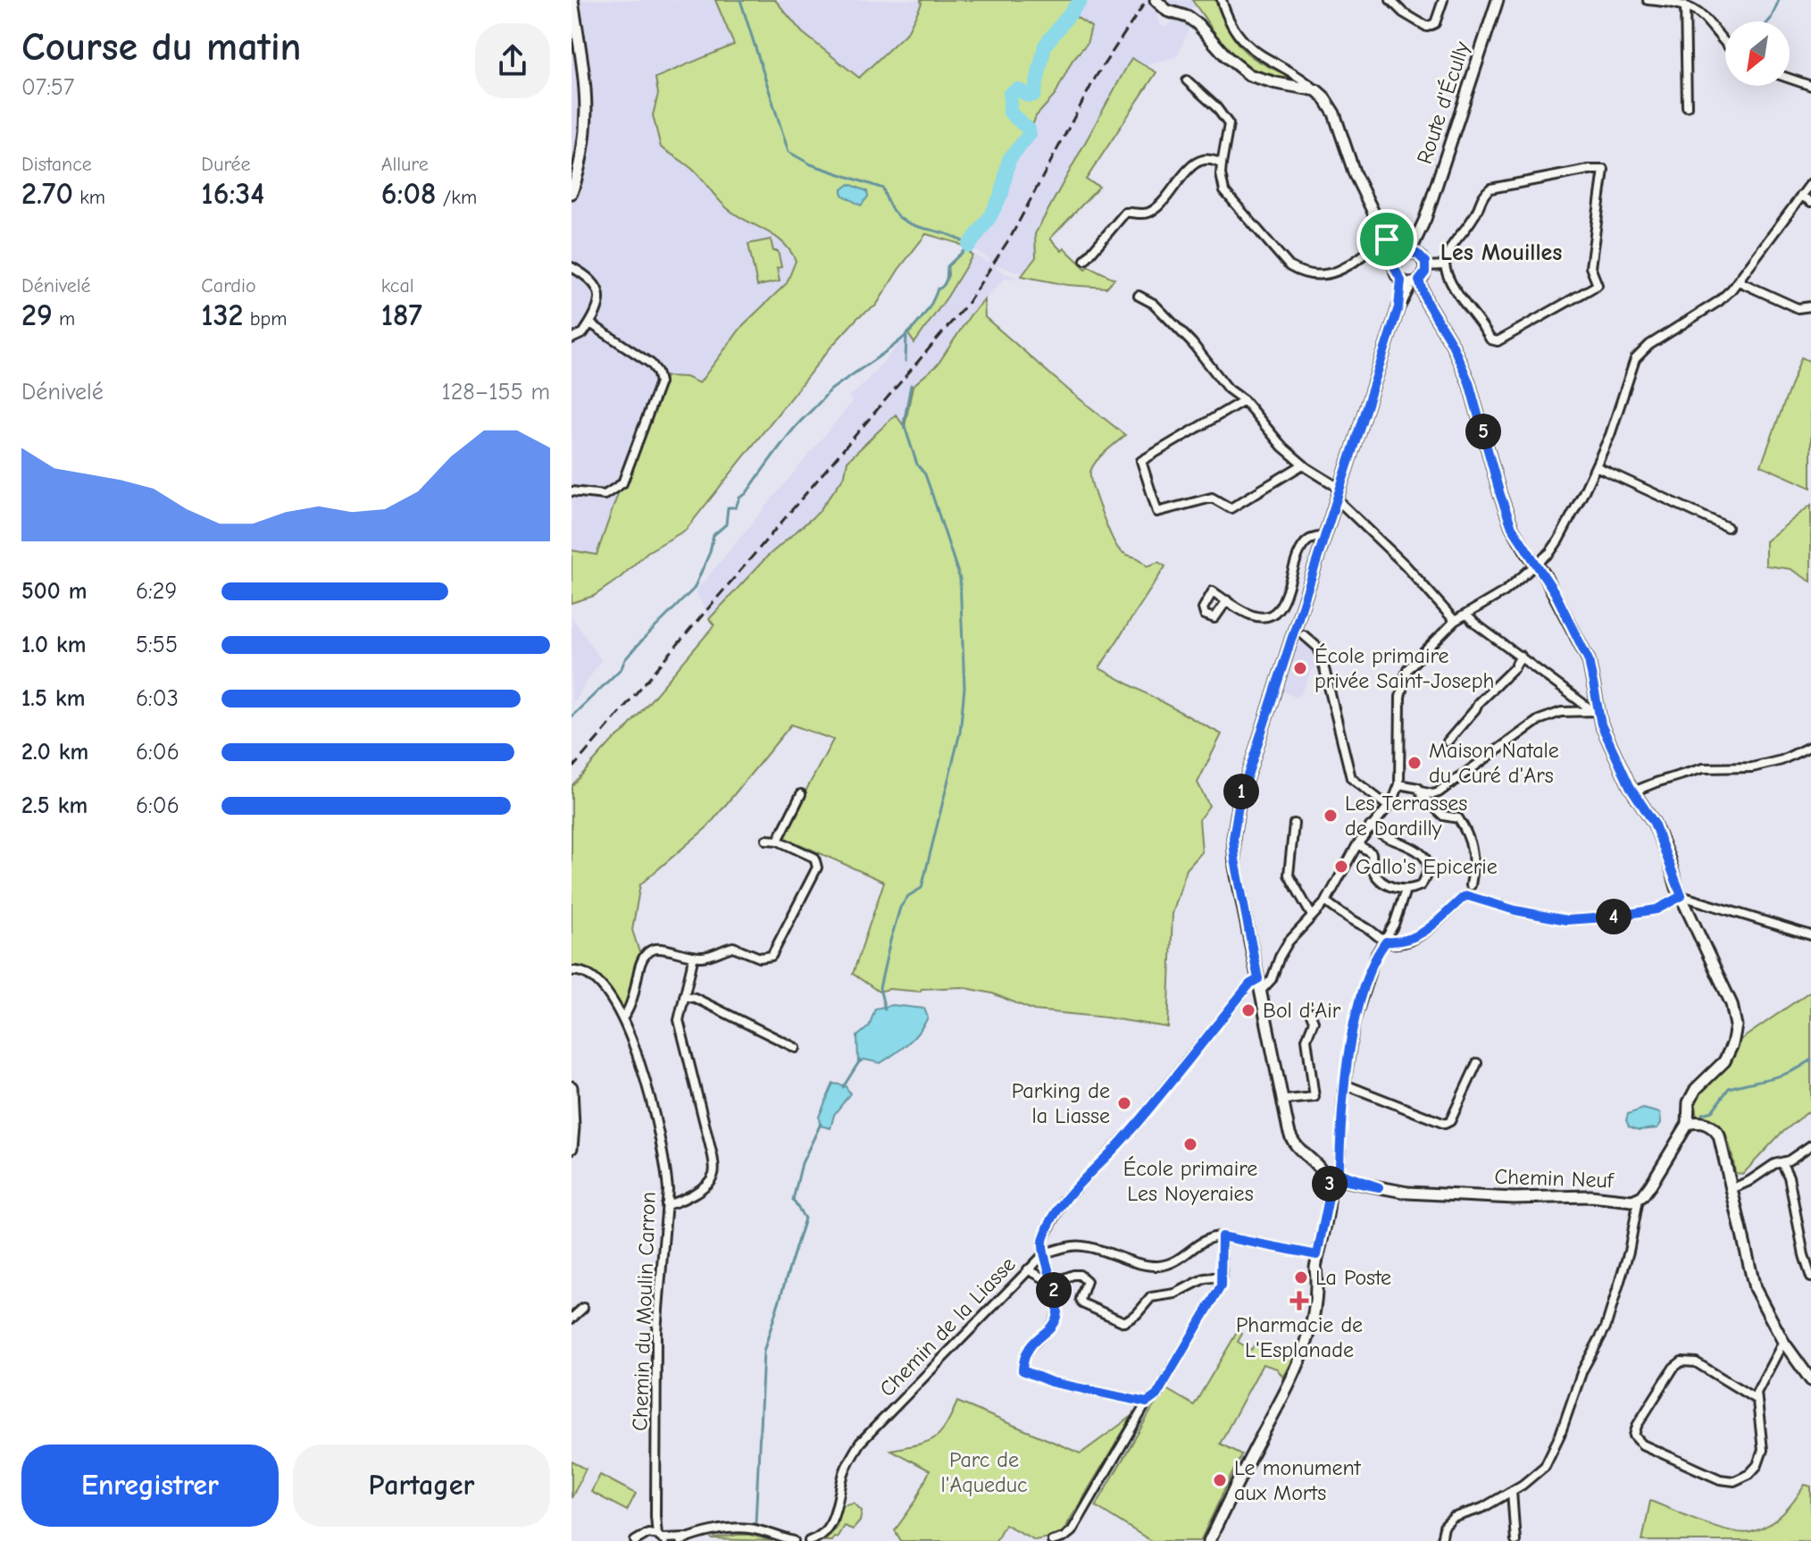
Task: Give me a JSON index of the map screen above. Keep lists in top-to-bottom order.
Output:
{
  "streets": {
    "street": [
      "Route d'Écully",
      "Chemin Neuf",
      "Chemin du Moulin Carron",
      "Chemin de la Liasse"
    ]
  },
  "crossings": [
    ["Route d'Écully", "Chemin Neuf"]
  ],
  "districts": ["Les Mouilles"],
  "parks": ["Parc de l'Aqueduc"],
  "places": {
    "other": [
      "École primaire privée Saint-Joseph",
      "Maison Natale du Curé d'Ars",
      "Les Terrasses de Dardilly",
      "Gallo's Epicerie",
      "Bol d'Air",
      "Parking de la Liasse",
      "École primaire Les Noyeraies",
      "La Poste",
      "Le monument aux Morts"
    ],
    "health": ["Pharmacie de L'Esplanade"]
  },
  "north": "bottom left",
  "page": {
    "heading": ["Course du matin", "07:57"],
    "stats": [
      ["Distance", "2.70 km"],
      ["Durée", "16:34"],
      ["Allure", "6:08 /km"],
      ["Dénivelé", "29 m"],
      ["Cardio", "132 bpm"],
      ["kcal", "187"]
    ],
    "chart": ["Dénivelé", "128–155 m"],
    "pins": [
      "5",
      "1",
      "4",
      "3",
      "2"
    ],
    "list": [
      {
        "name": "500 m",
        "note": "6:29"
      },
      {
        "name": "1.0 km",
        "note": "5:55"
      },
      {
        "name": "1.5 km",
        "note": "6:03"
      },
      {
        "name": "2.0 km",
        "note": "6:06"
      },
      {
        "name": "2.5 km",
        "note": "6:06"
      }
    ],
    "buttons": ["Enregistrer", "Partager"]
  }
}
